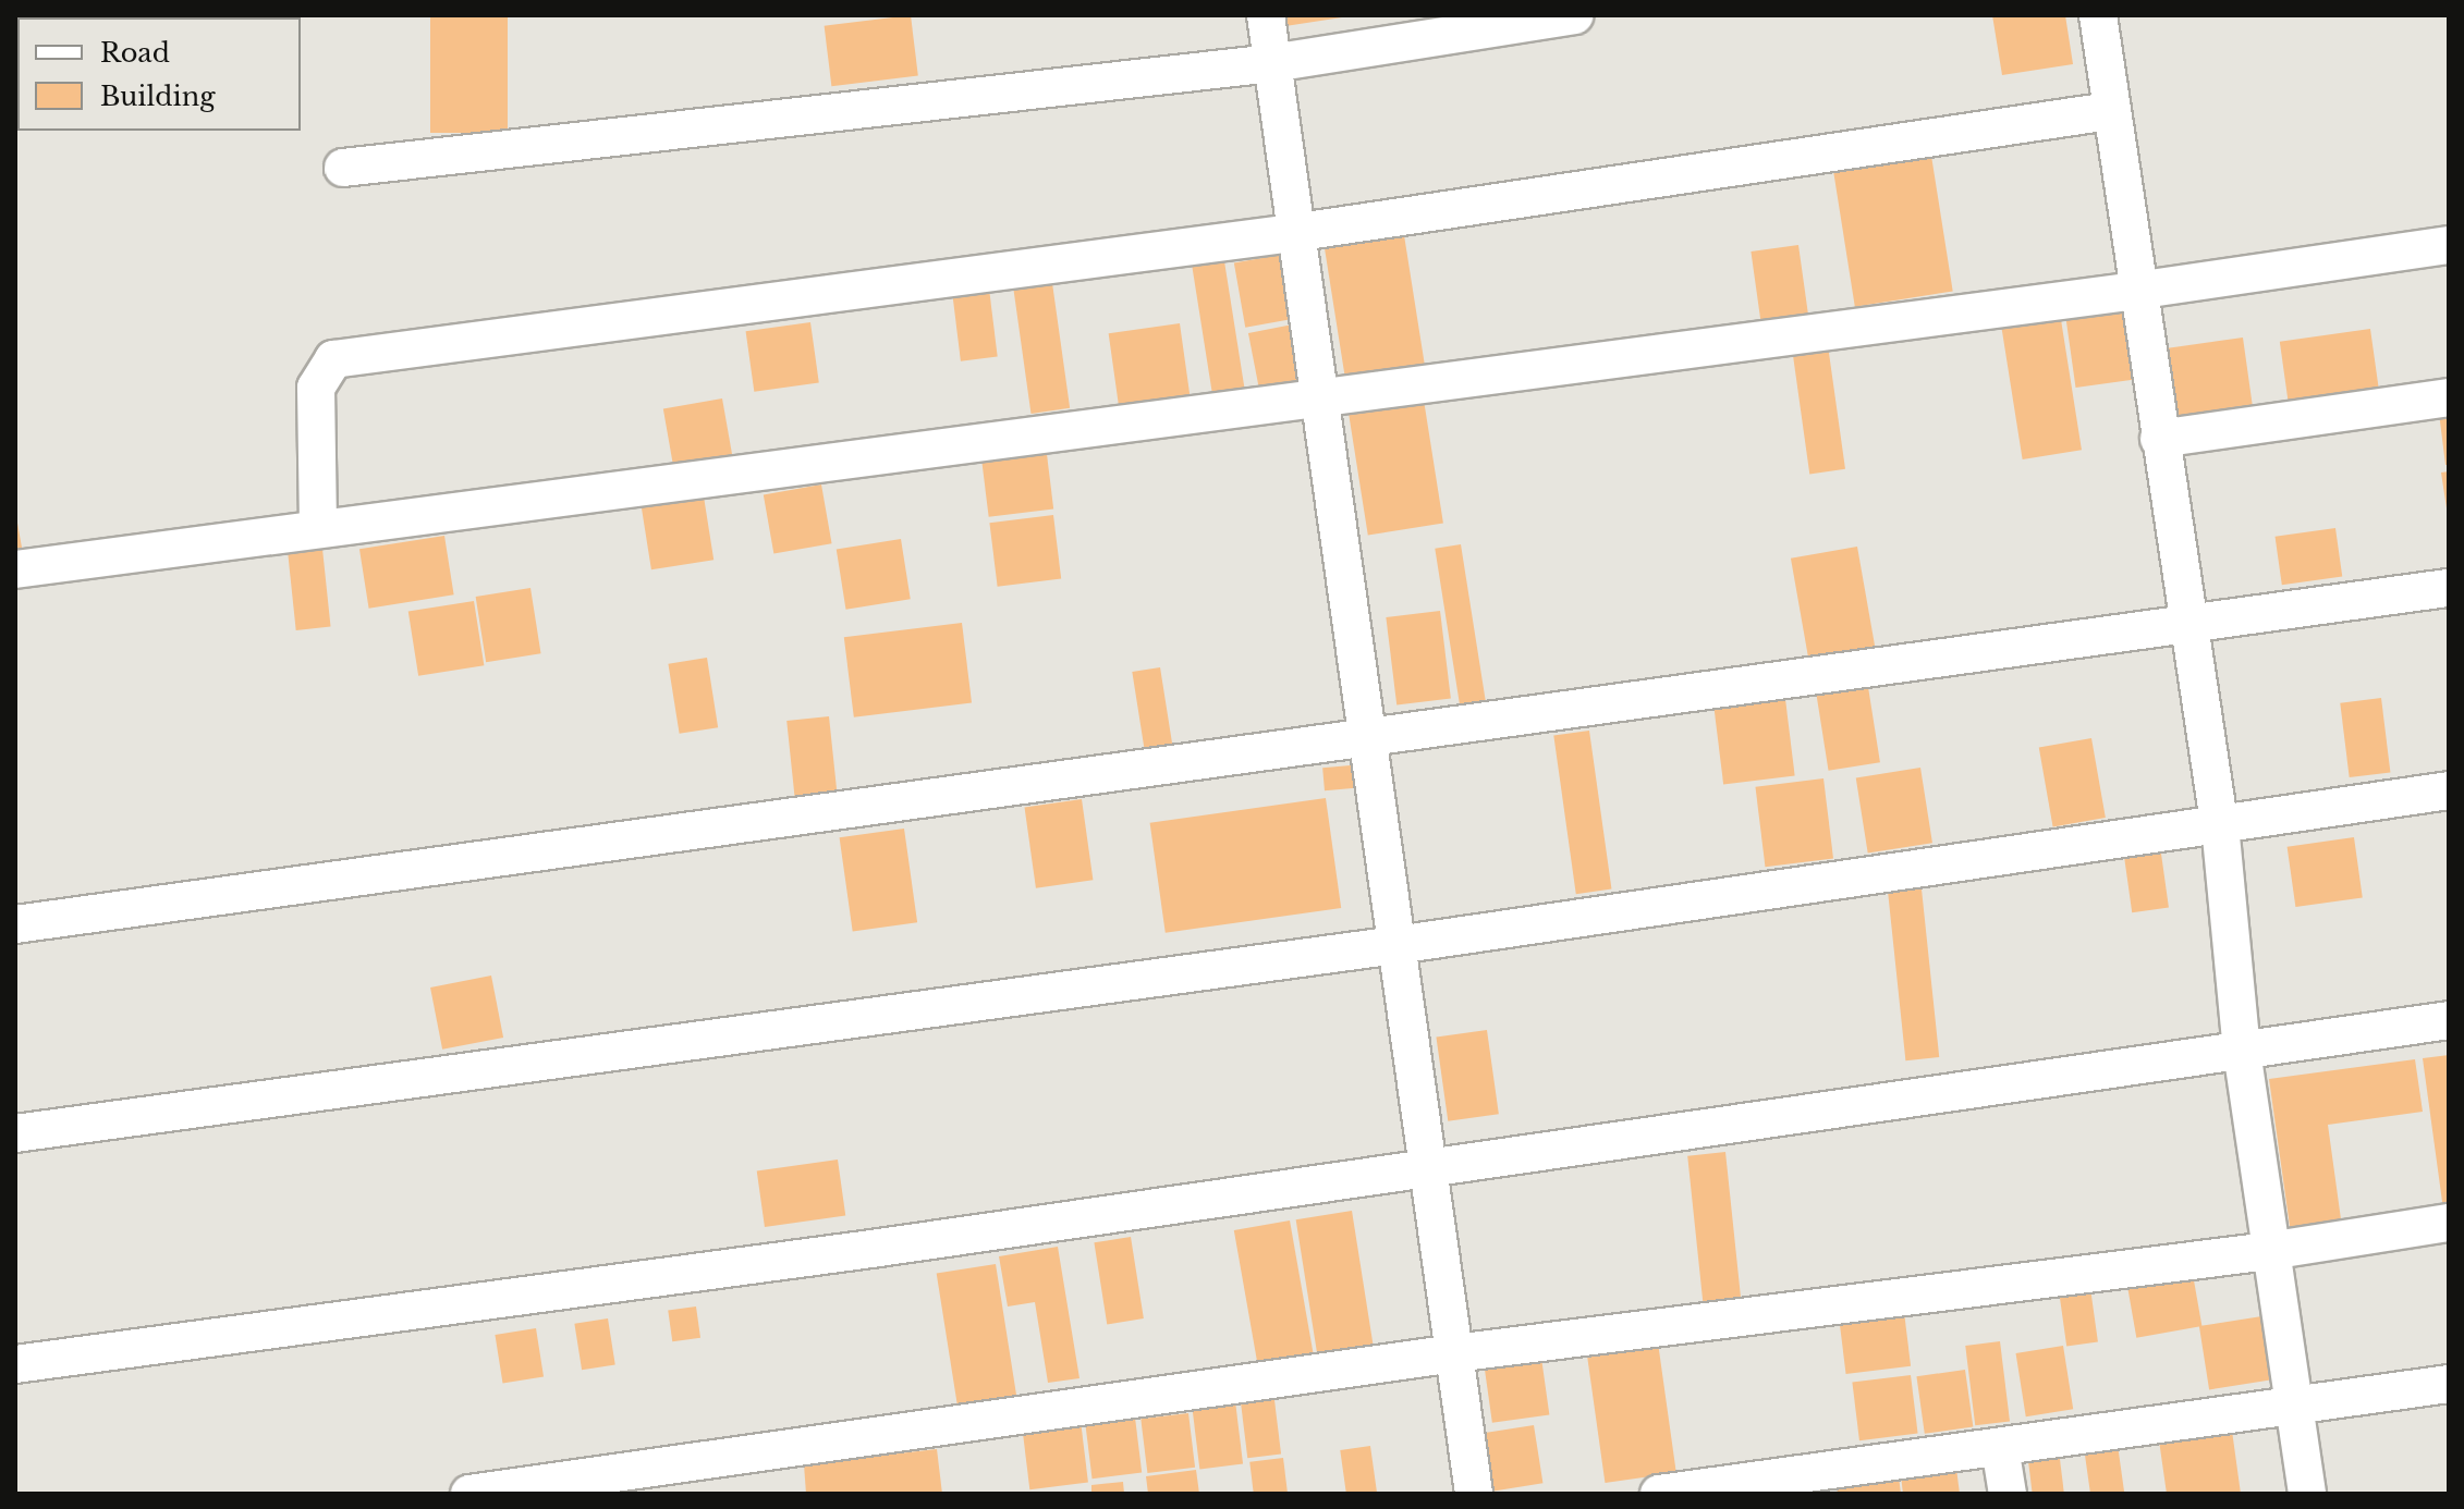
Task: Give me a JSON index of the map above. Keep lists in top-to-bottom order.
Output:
{
  "legend": ["Road", "Building"]
}
